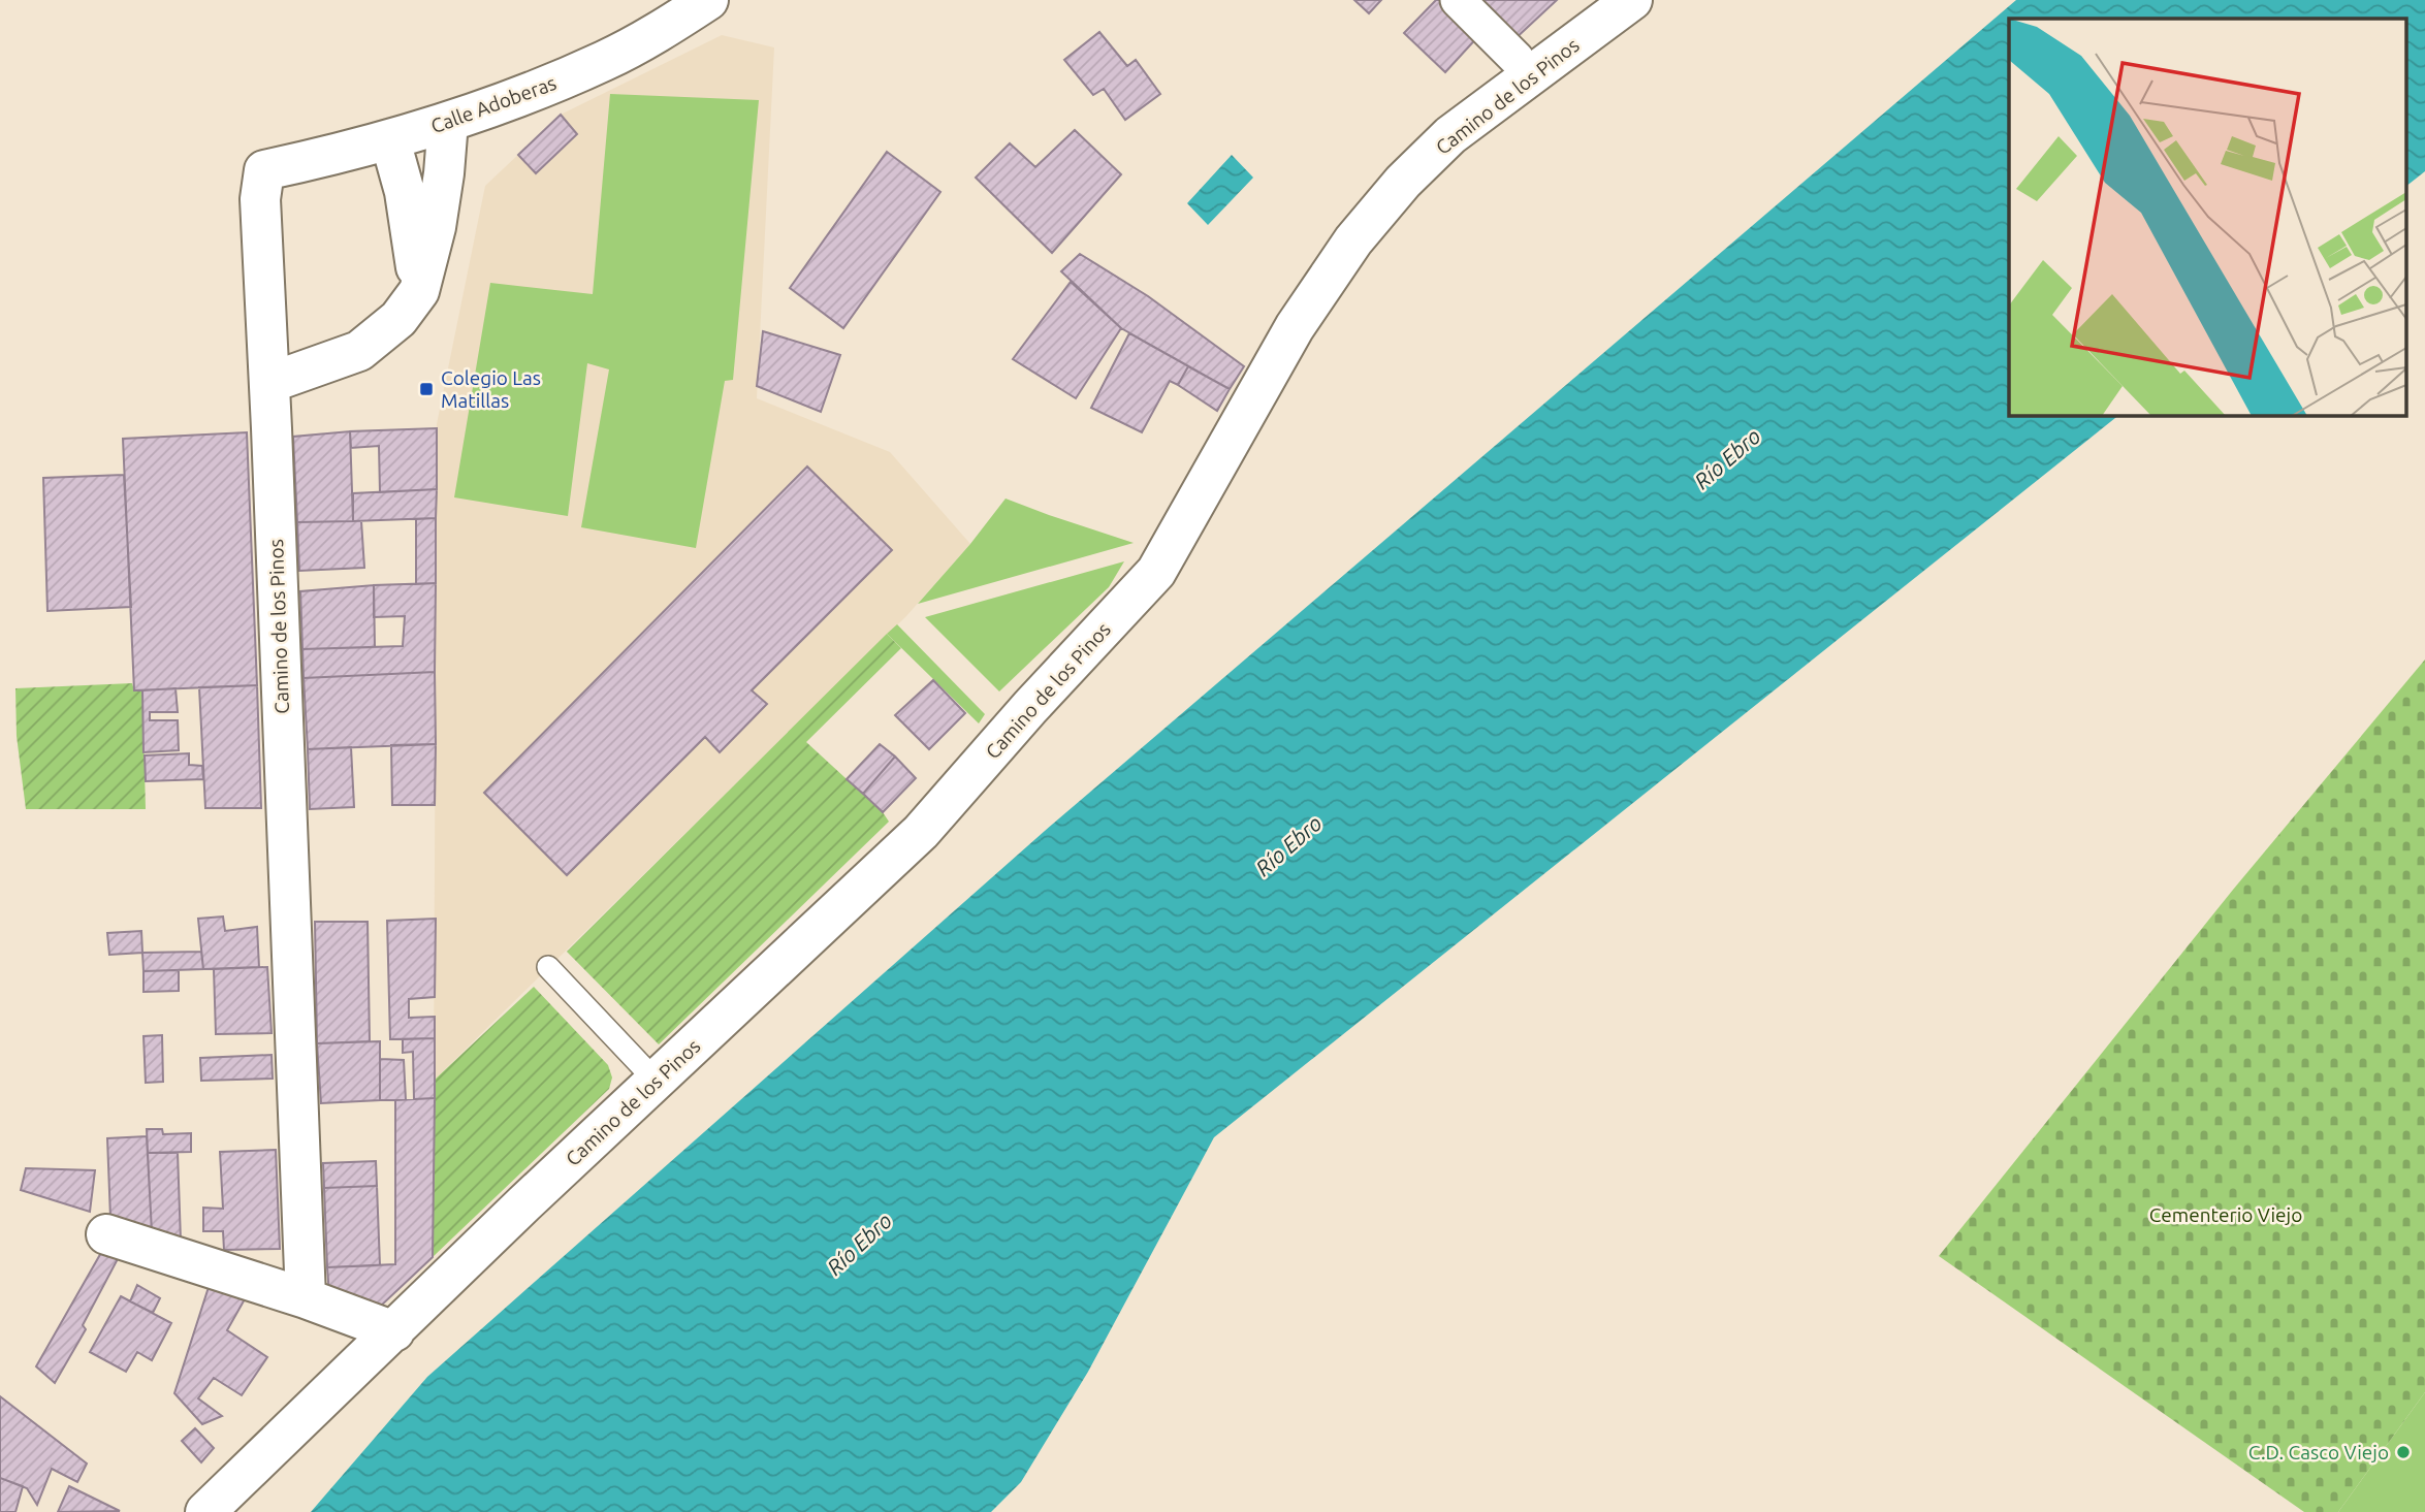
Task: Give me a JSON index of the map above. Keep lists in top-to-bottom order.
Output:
{
  "streets": {
    "street": ["Camino de los Pinos", "Calle Adoberas"]
  },
  "crossings": [
    ["Camino de los Pinos", "Calle Adoberas"]
  ],
  "water": ["Río Ebro"],
  "parks": ["Cementerio Viejo"],
  "places": {
    "transit": ["Colegio Las Matillas"],
    "other": ["C.D. Casco Viejo"]
  }
}
